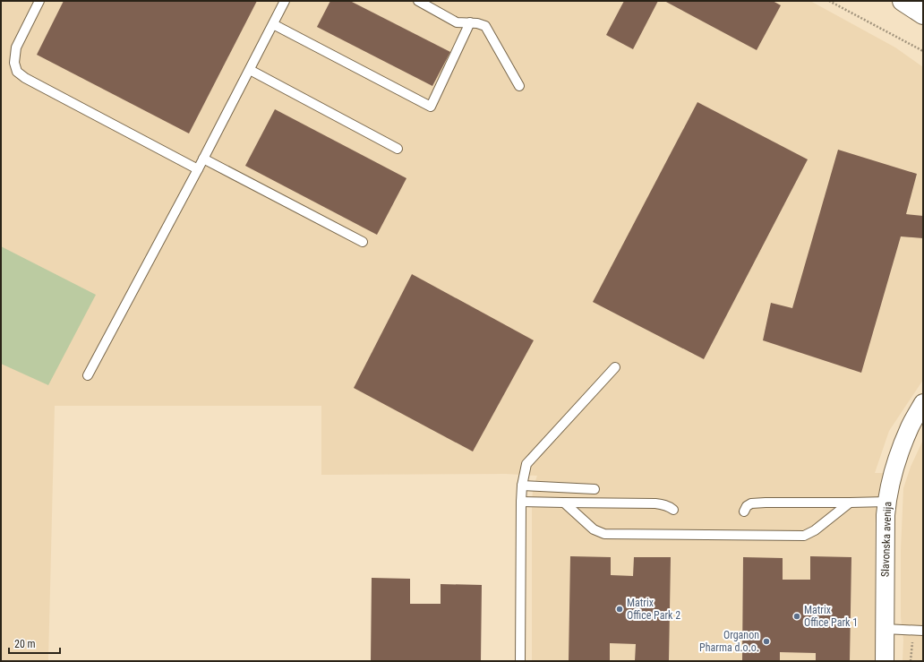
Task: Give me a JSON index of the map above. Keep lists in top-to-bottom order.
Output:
{
  "streets": {
    "street": ["Slavonska avenija"]
  },
  "places": ["Matrix Office Park 2", "Matrix Office Park 1", "Organon Pharma d.o.o."],
  "scale_bar": "20 m"
}
